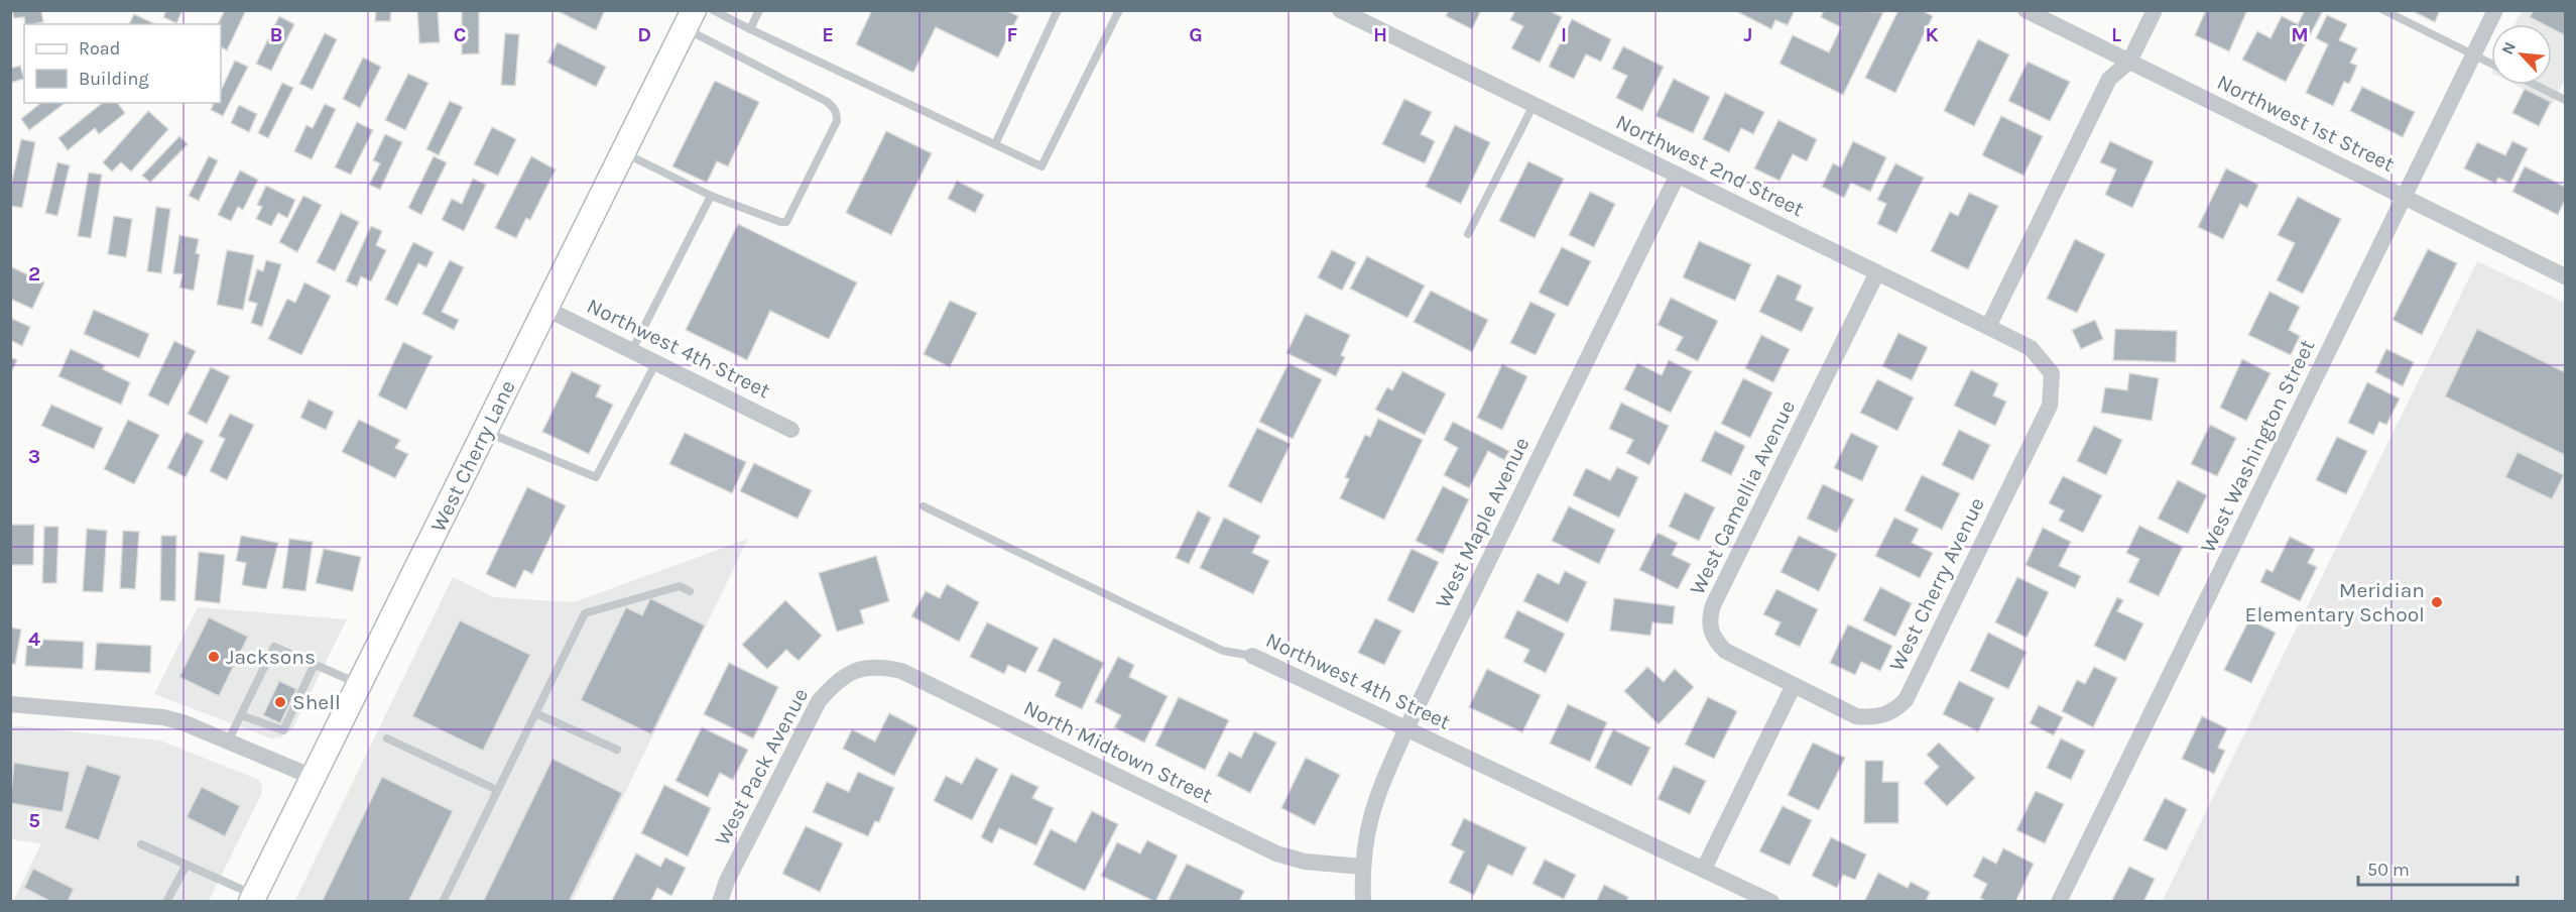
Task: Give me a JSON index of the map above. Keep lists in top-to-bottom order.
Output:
{
  "streets": {
    "main road": ["West Cherry Lane"],
    "street": [
      "Northwest 1st Street",
      "Northwest 2nd Street",
      "Northwest 4th Street",
      "West Washington Street",
      "West Camellia Avenue",
      "West Maple Avenue",
      "West Cherry Avenue",
      "North Midtown Street",
      "West Pack Avenue"
    ]
  },
  "crossings": [
    ["Northwest 1st Street", "West Washington Street"],
    ["Northwest 2nd Street", "West Camellia Avenue"],
    ["Northwest 2nd Street", "West Maple Avenue"],
    ["Northwest 2nd Street", "West Cherry Avenue"],
    ["Northwest 4th Street", "West Cherry Lane"],
    ["Northwest 4th Street", "West Maple Avenue"],
    ["West Camellia Avenue", "West Cherry Avenue"],
    ["West Maple Avenue", "North Midtown Street"],
    ["North Midtown Street", "West Pack Avenue"]
  ],
  "places": ["Meridian Elementary School", "Jacksons", "Shell"],
  "legend": ["Road", "Building"],
  "scale_bar": "50 m",
  "north": "top left",
  "grid": {
    "columns": [
      "B",
      "C",
      "D",
      "E",
      "F",
      "G",
      "H",
      "I",
      "J",
      "K",
      "L",
      "M"
    ],
    "rows": [
      "2",
      "3",
      "4",
      "5"
    ]
  }
}
